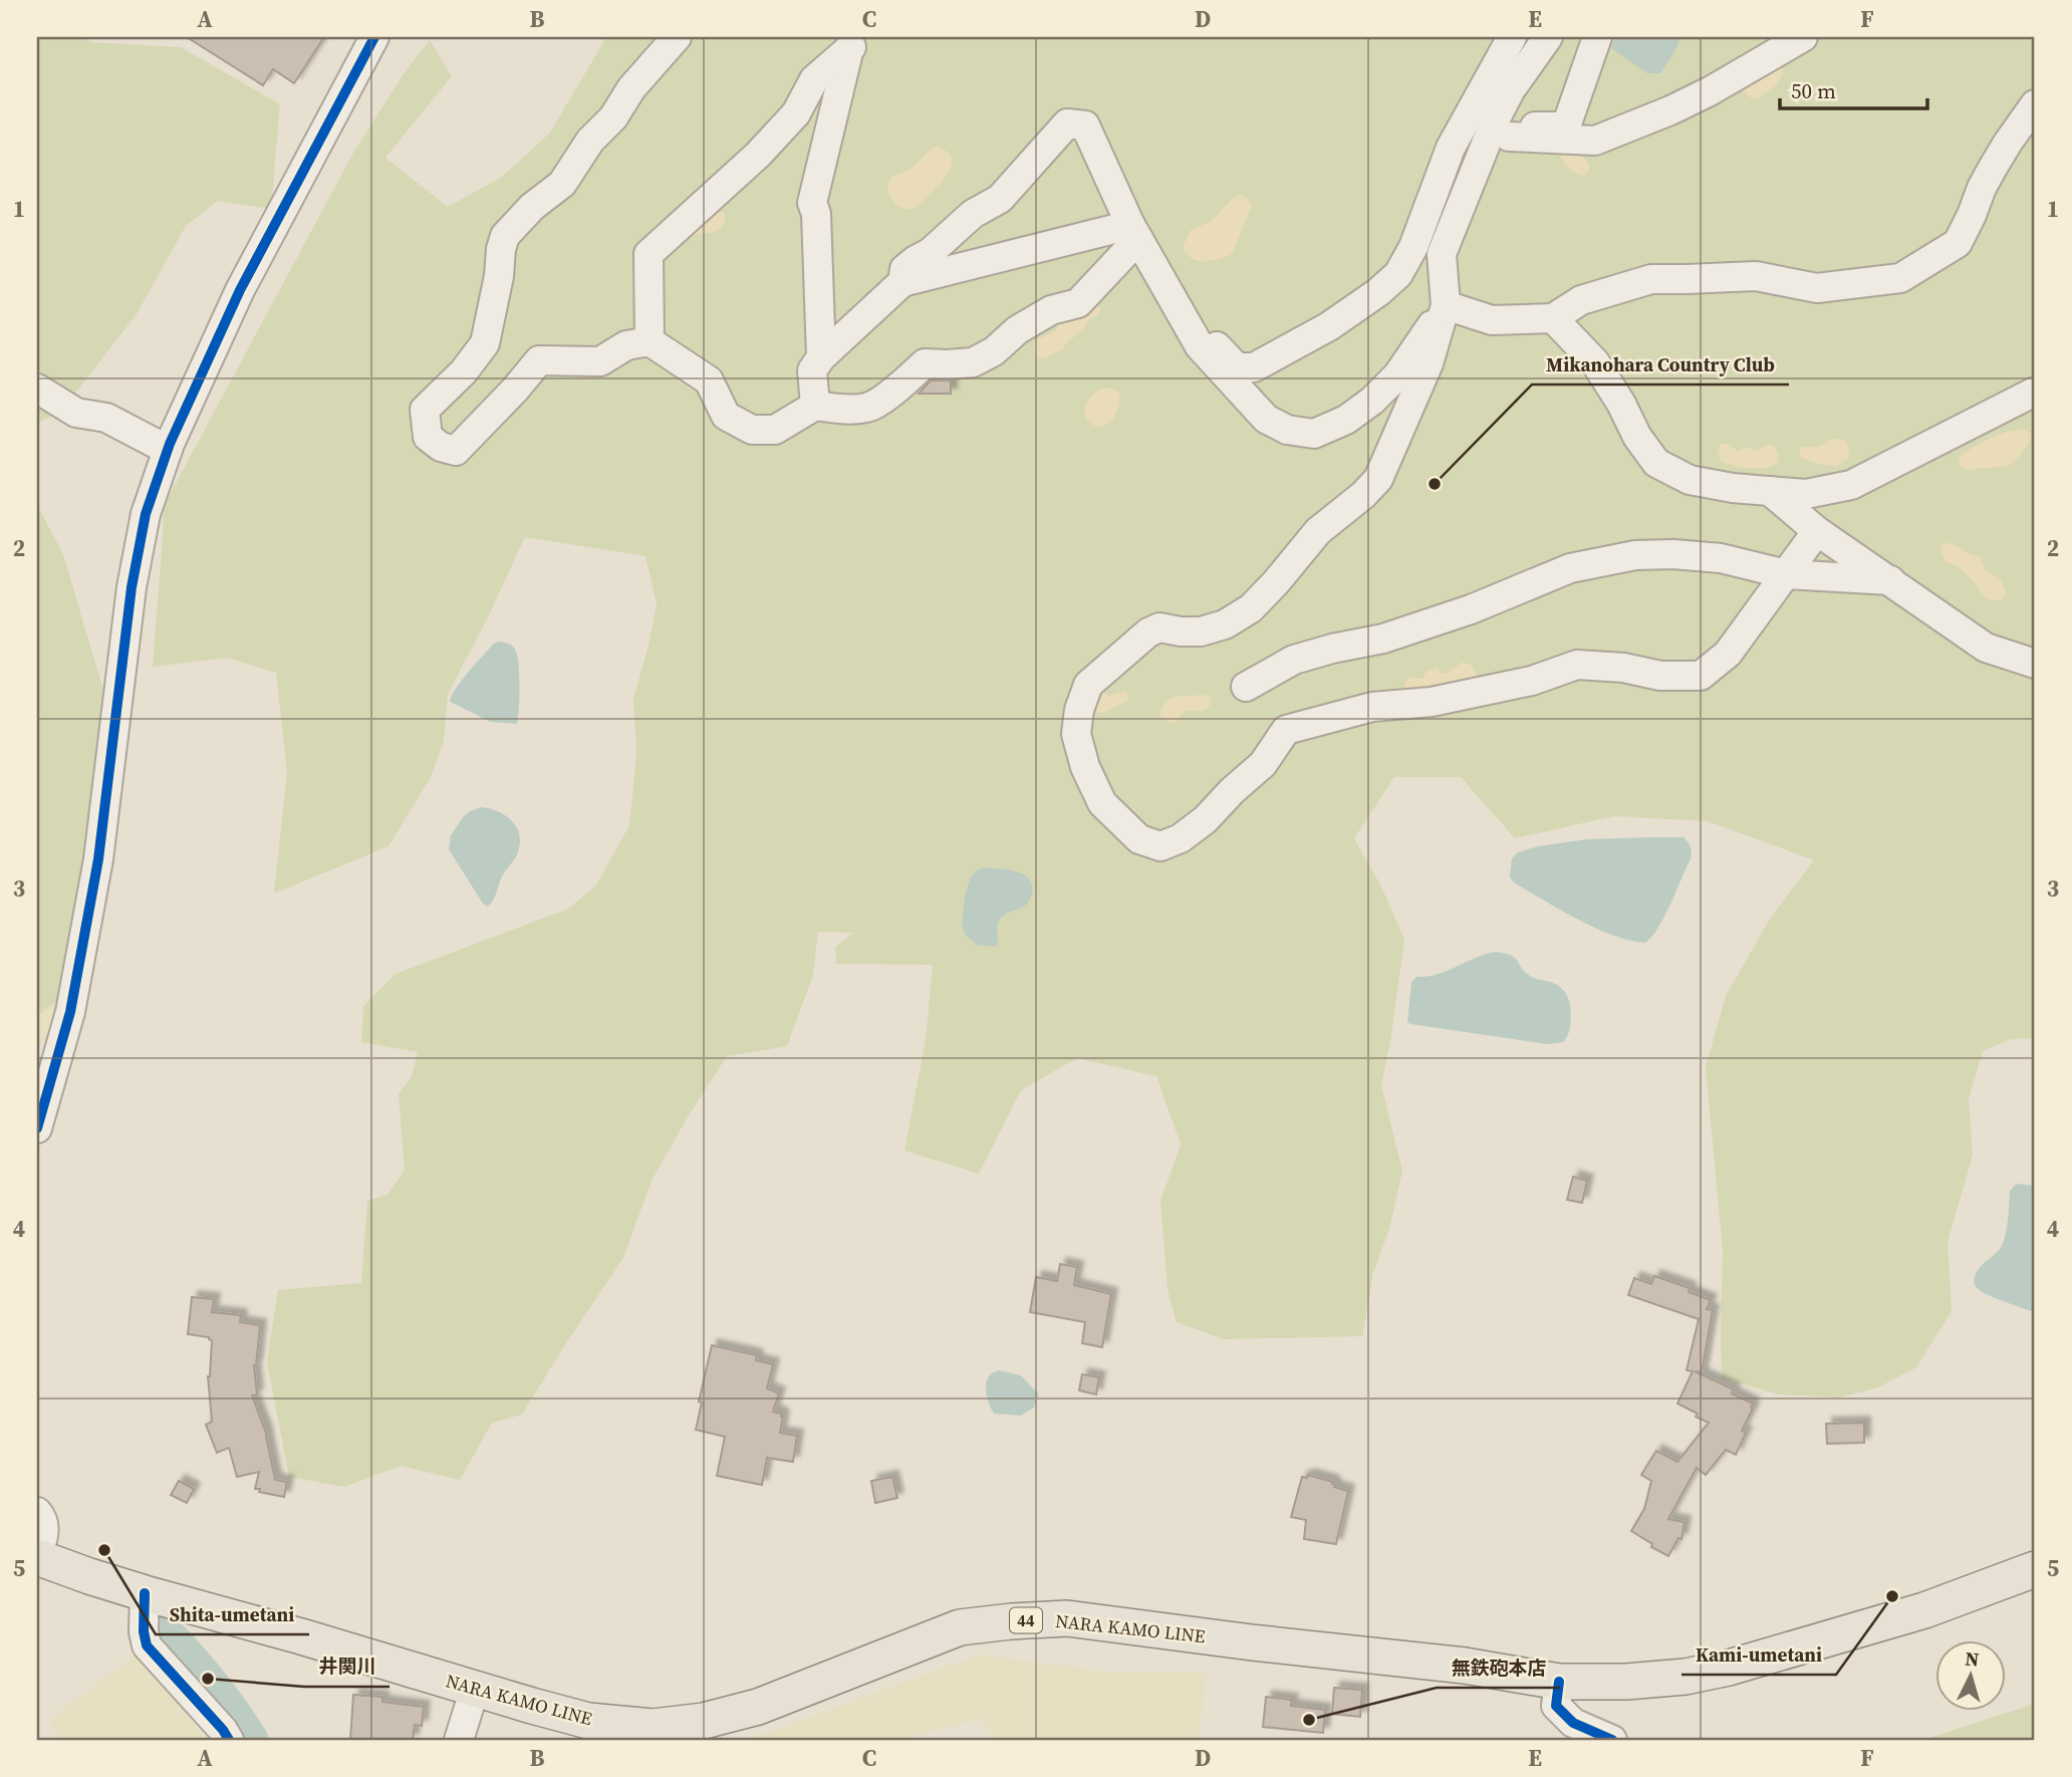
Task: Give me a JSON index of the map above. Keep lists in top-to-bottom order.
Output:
{
  "streets": {
    "main road": ["44", "NARA KAMO LINE"]
  },
  "places": [
    "Mikanohara Country Club",
    "Shita-umetani",
    "Kami-umetani",
    "井関川",
    "無鉄砲本店"
  ],
  "scale_bar": "50 m",
  "north": "top",
  "grid": {
    "columns": [
      "A",
      "B",
      "C",
      "D",
      "E",
      "F"
    ],
    "rows": [
      "1",
      "2",
      "3",
      "4",
      "5"
    ]
  }
}
